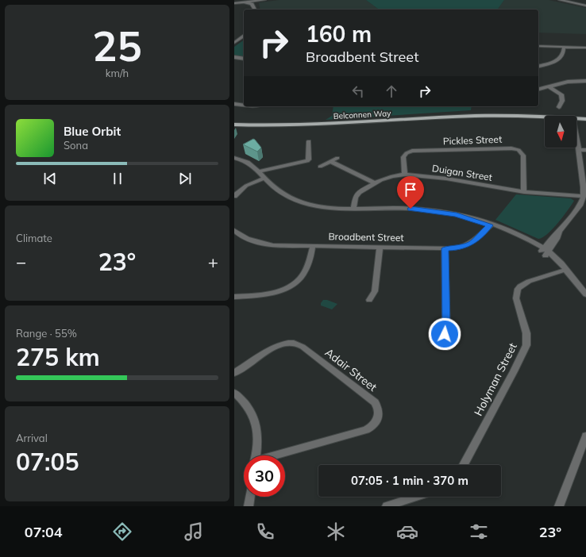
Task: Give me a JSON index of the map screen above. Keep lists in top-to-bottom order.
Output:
{
  "streets": {
    "main road": ["Belconnen Way"],
    "street": [
      "Pickles Street",
      "Duigan Street",
      "Broadbent Street",
      "Adair Street",
      "Holyman Street"
    ]
  },
  "crossings": [
    ["Pickles Street", "Duigan Street"]
  ],
  "north": "bottom",
  "page": {
    "tile": [
      ["25", "km/h"],
      "Climate",
      ["Range · 55%", "275 km"],
      ["Arrival", "07:05"]
    ],
    "turn": ["160 m", "Broadbent Street"],
    "song": ["Blue Orbit", "Sona"],
    "heat": ["−", "23°", "+"],
    "limit": "30",
    "trip": "07:05 · 1 min · 370 m",
    "tabs": ["07:04", "23°"]
  }
}
